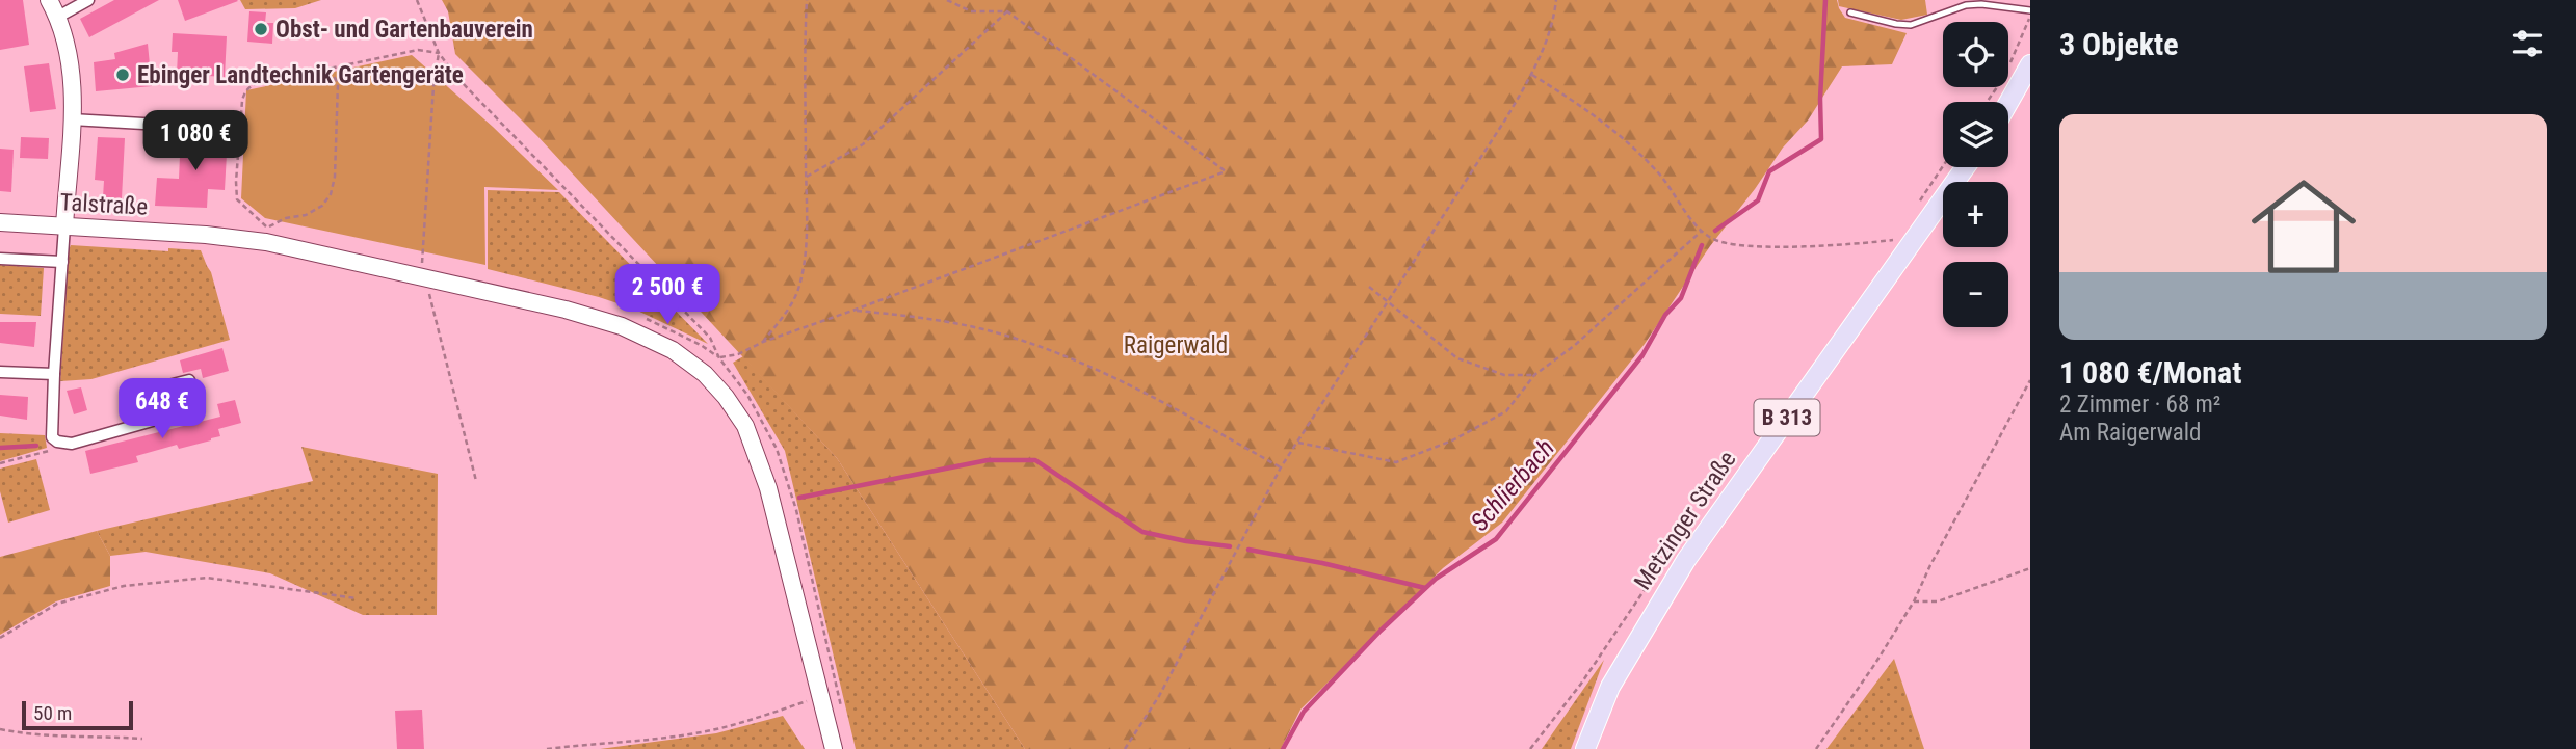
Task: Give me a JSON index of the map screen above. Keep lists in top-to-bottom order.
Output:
{
  "streets": {
    "main road": ["B 313", "Metzinger Straße"],
    "street": ["Talstraße"]
  },
  "water": ["Schlierbach"],
  "parks": ["Raigerwald"],
  "places": ["Obst- und Gartenbauverein", "Ebinger Landtechnik Gartengeräte"],
  "scale_bar": "50 m",
  "page": {
    "heading": "3 Objekte",
    "map_buttons": ["+", "−"],
    "list": [
      {
        "name": "1 080 €/Monat",
        "note": "2 Zimmer · 68 m² · Am Raigerwald"
      }
    ],
    "price": ["1 080 €", "2 500 €", "648 €"],
    "scale": "50 m"
  }
}
